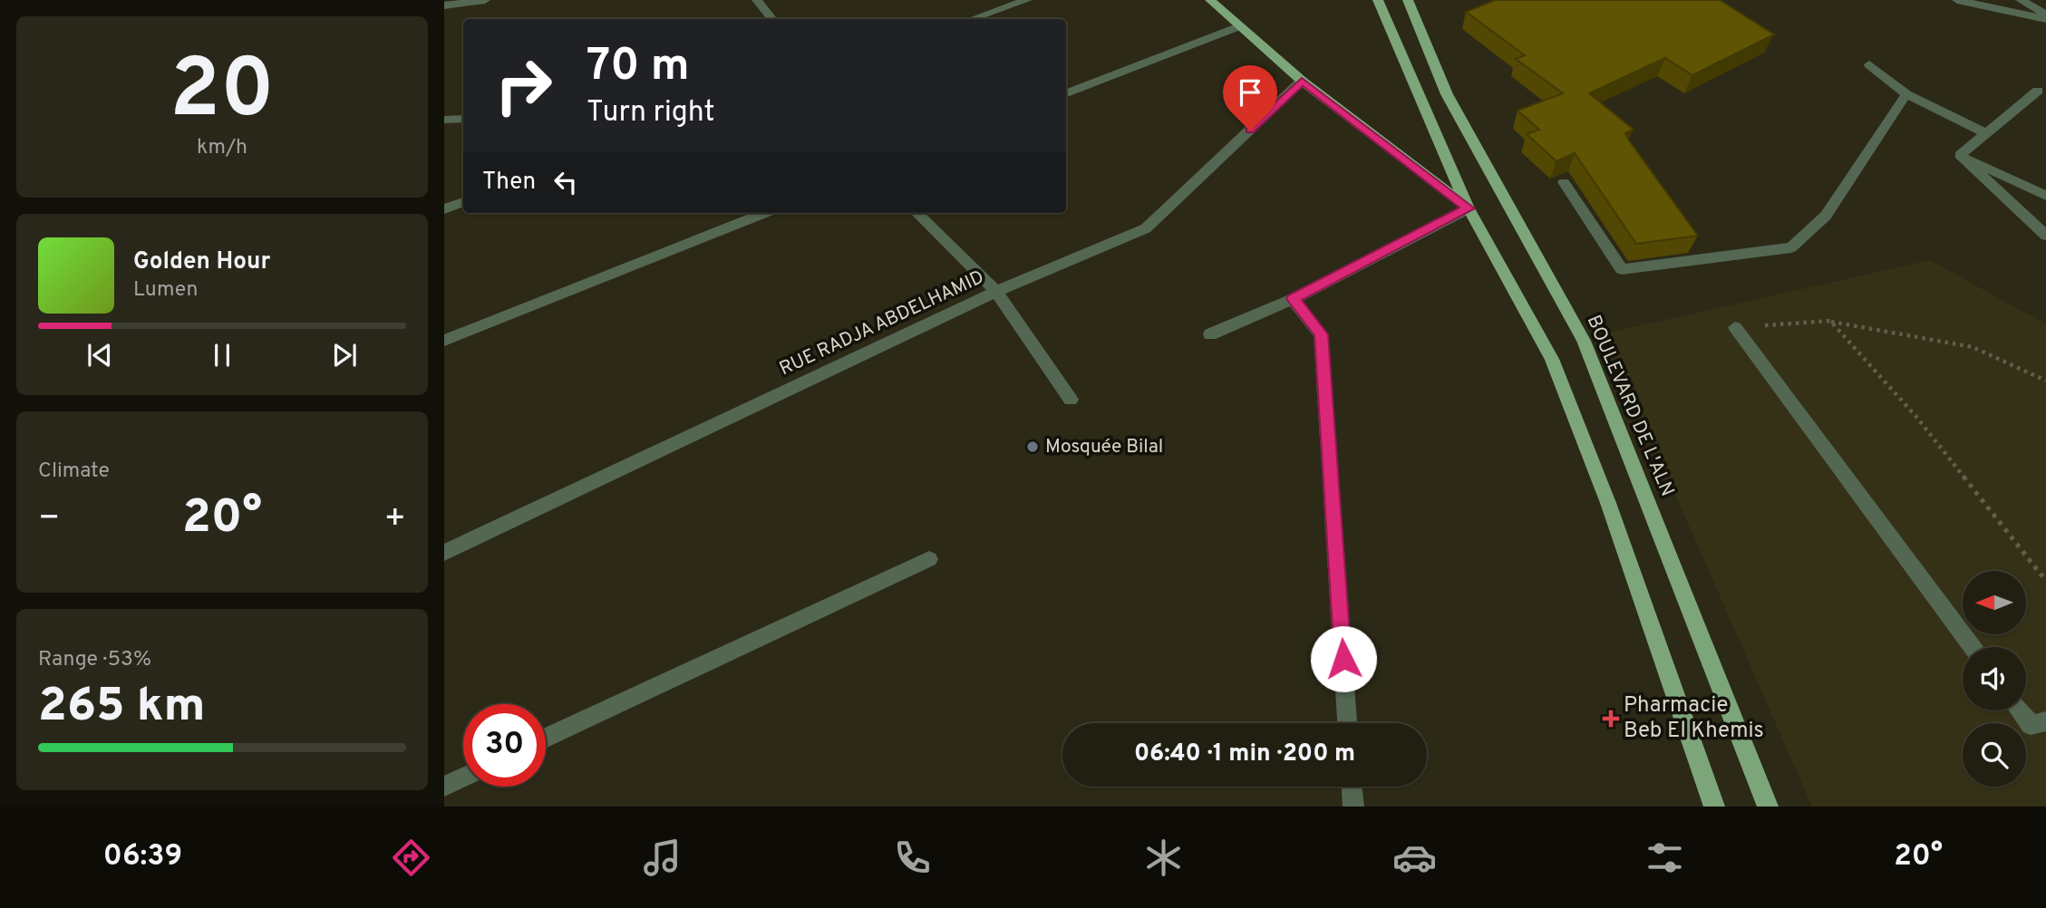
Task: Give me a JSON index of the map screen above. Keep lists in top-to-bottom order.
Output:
{
  "streets": {
    "main road": ["BOULEVARD DE L'ALN"],
    "street": ["RUE RADJA ABDELHAMID"]
  },
  "places": {
    "other": ["Mosquée Bilal"],
    "health": ["Pharmacie Beb El Khemis"]
  },
  "north": "left",
  "page": {
    "tile": [
      ["20", "km/h"],
      "Climate",
      ["Range · 53%", "265 km"]
    ],
    "turn": ["70 m", "Turn right"],
    "then": "Then",
    "song": ["Golden Hour", "Lumen"],
    "heat": ["−", "20°", "+"],
    "limit": "30",
    "trip": "06:40 · 1 min · 200 m",
    "tabs": ["06:39", "20°"]
  }
}
